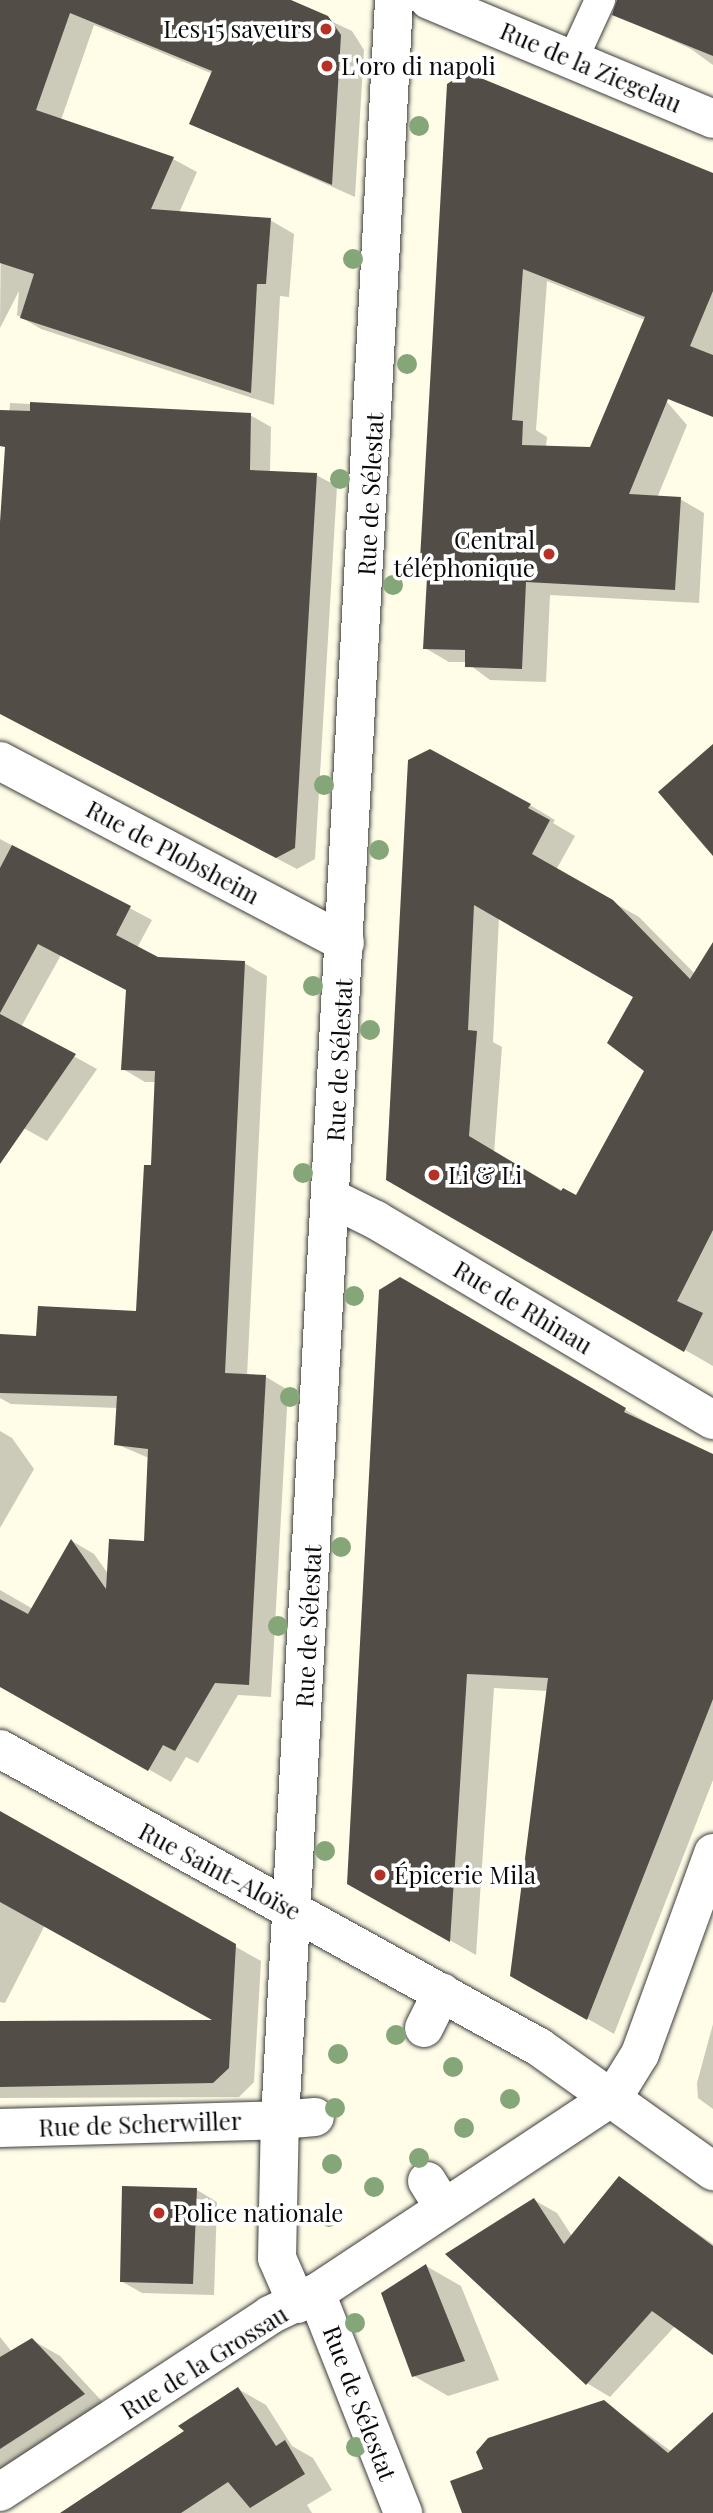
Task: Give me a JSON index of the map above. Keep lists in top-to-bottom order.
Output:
{
  "streets": {
    "street": [
      "Rue de la Ziegelau",
      "Rue de Sélestat",
      "Rue de Plobsheim",
      "Rue de Rhinau",
      "Rue Saint-Aloïse",
      "Rue de Scherwiller",
      "Rue de la Grossau"
    ]
  },
  "crossings": [
    ["Rue de Sélestat", "Rue de Plobsheim"],
    ["Rue de Sélestat", "Rue de Rhinau"],
    ["Rue de Sélestat", "Rue Saint-Aloïse"],
    ["Rue de Sélestat", "Rue de Scherwiller"],
    ["Rue de Sélestat", "Rue de la Grossau"],
    ["Rue Saint-Aloïse", "Rue de la Grossau"]
  ],
  "places": [
    "Les 15 saveurs",
    "L'oro di napoli",
    "Central téléphonique",
    "Li & Li",
    "Épicerie Mila",
    "Police nationale"
  ]
}
